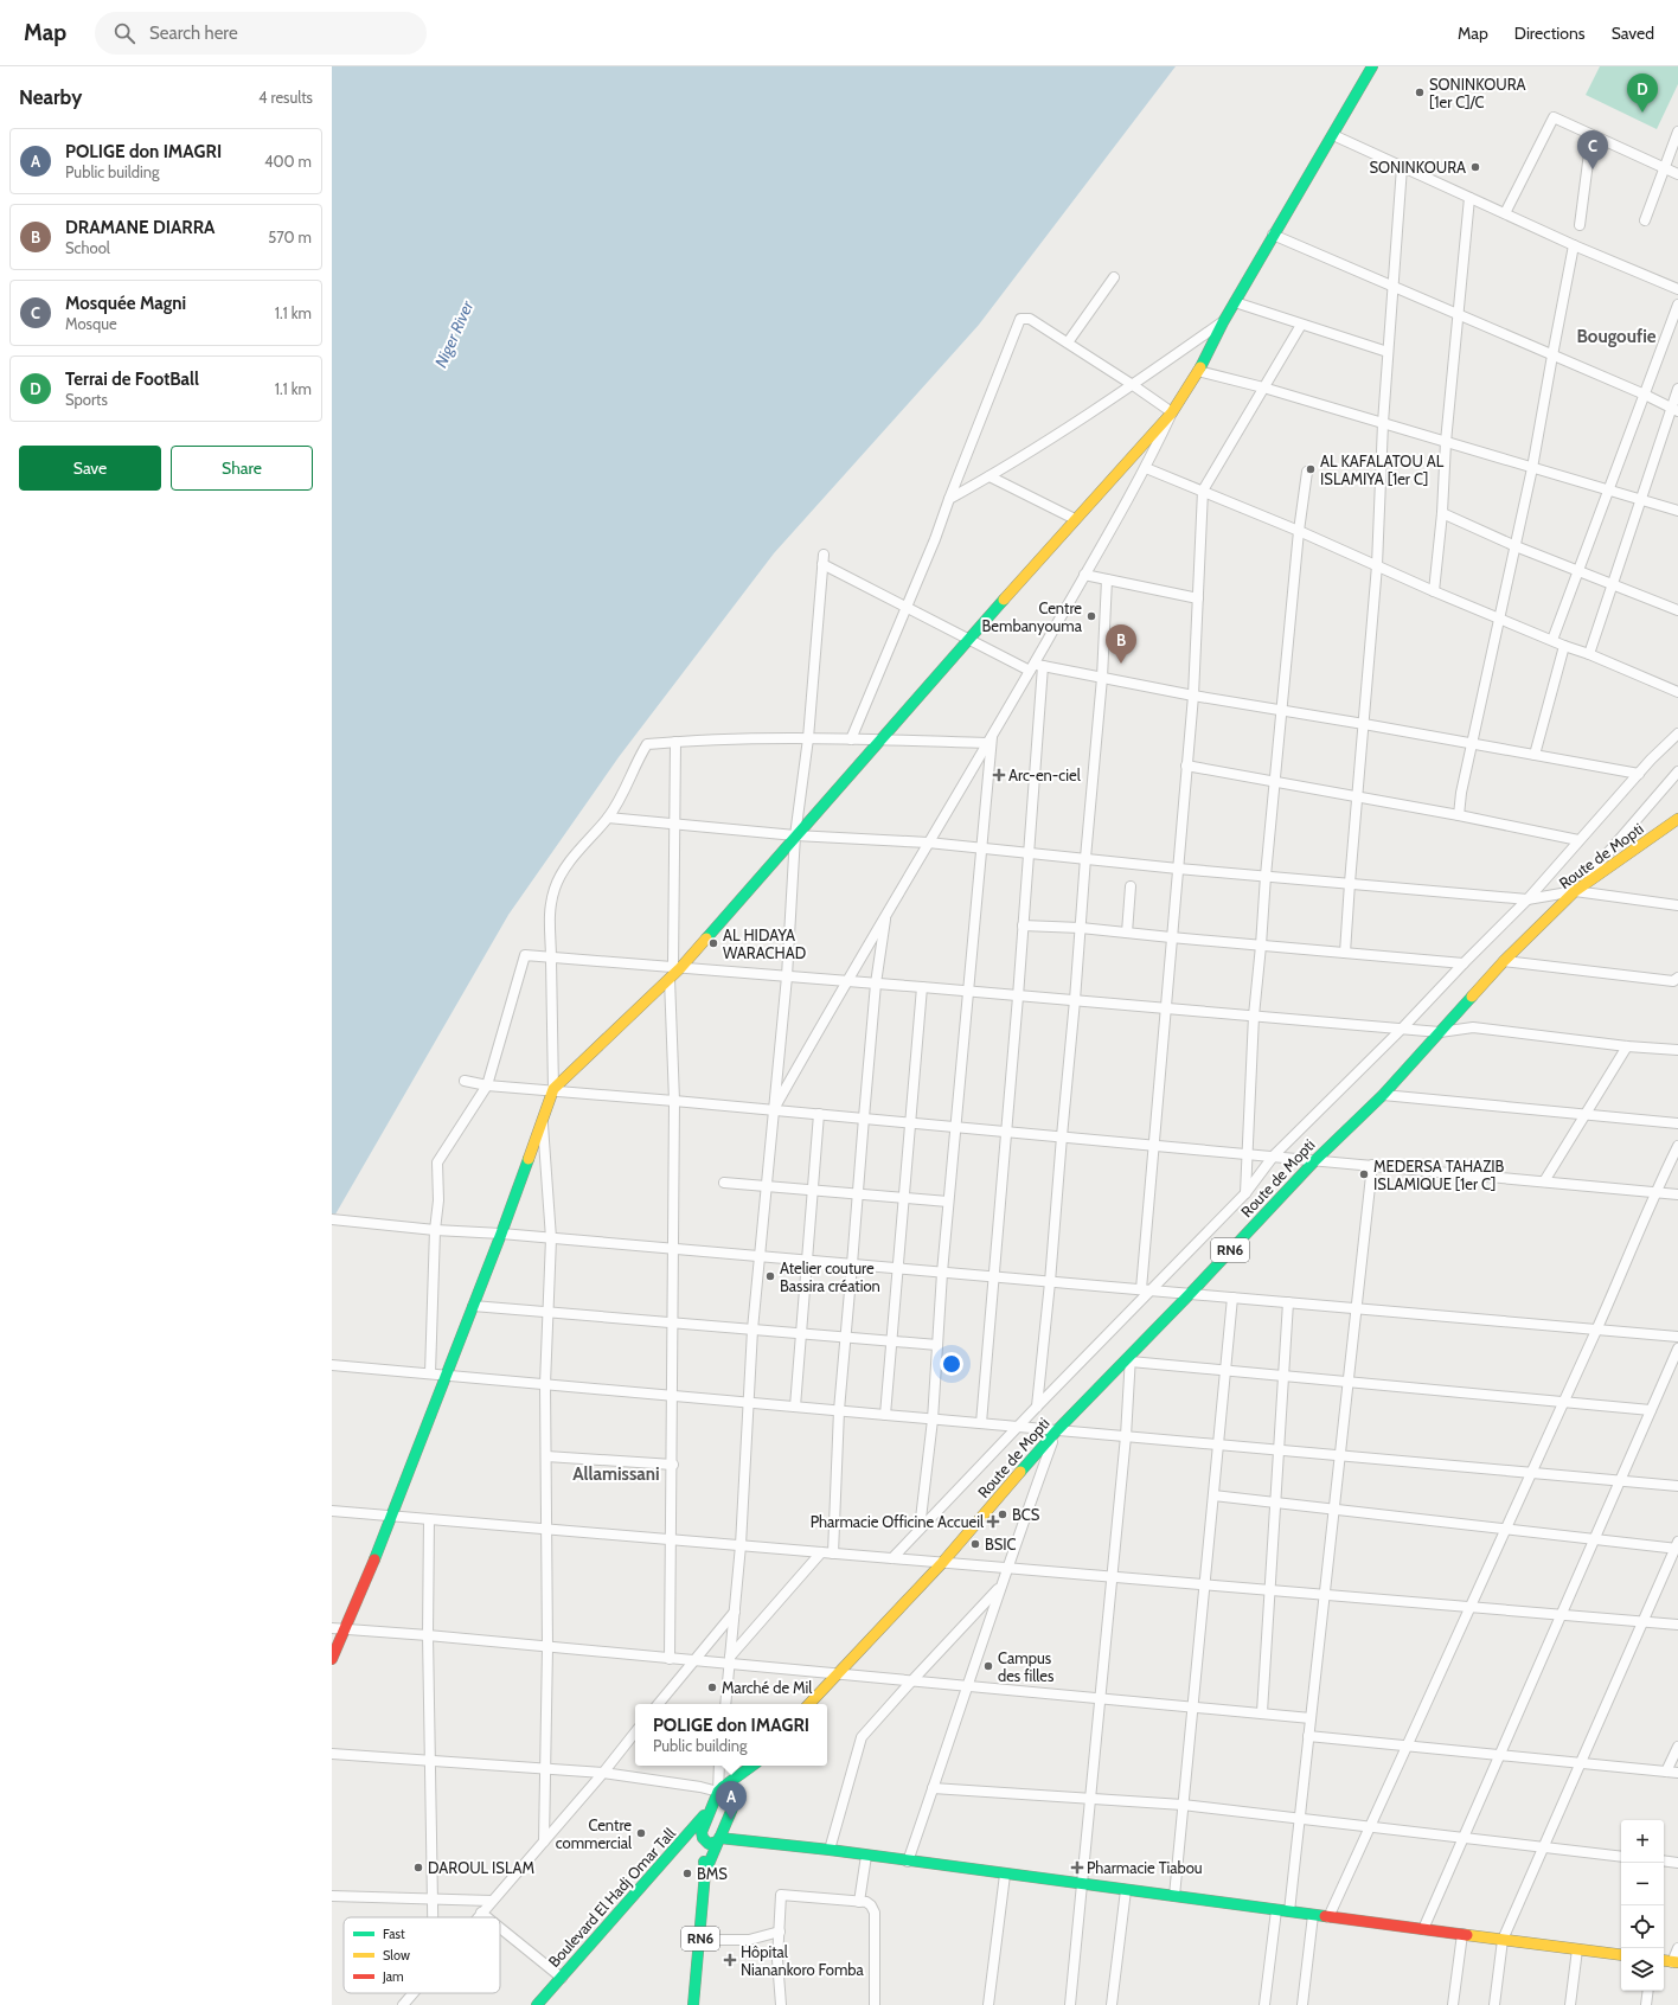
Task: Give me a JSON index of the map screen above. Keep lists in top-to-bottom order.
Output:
{
  "streets": {
    "main road": ["Route de Mopti", "RN6", "Boulevard El Hadj Omar Tall"]
  },
  "districts": ["Bougoufie", "Allamissani"],
  "water": ["Niger River"],
  "places": {
    "other": [
      "SONINKOURA [1er C]/C",
      "SONINKOURA",
      "AL KAFALATOU AL ISLAMIYA [1er C]",
      "Centre Bembanyouma",
      "AL HIDAYA WARACHAD",
      "MEDERSA TAHAZIB ISLAMIQUE [1er C]",
      "Atelier couture Bassira création",
      "BCS",
      "BSIC",
      "Campus des filles",
      "Marché de Mil",
      "Centre commercial",
      "DAROUL ISLAM",
      "BMS"
    ],
    "health": [
      "Arc-en-ciel",
      "Pharmacie Officine Accueil",
      "Pharmacie Tiabou",
      "Hôpital Nianankoro Fomba"
    ]
  },
  "legend": ["Fast", "Slow", "Jam"],
  "page": {
    "header": "Map",
    "search": "Search here",
    "nav": ["Map", "Directions", "Saved"],
    "heading": ["Nearby", "4 results"],
    "pins": [
      "D",
      "C",
      "B",
      "A"
    ],
    "list": [
      {
        "mark": "A",
        "name": "POLIGE don IMAGRI",
        "note": "Public building",
        "value": "400 m"
      },
      {
        "mark": "B",
        "name": "DRAMANE DIARRA",
        "note": "School",
        "value": "570 m"
      },
      {
        "mark": "C",
        "name": "Mosquée Magni",
        "note": "Mosque",
        "value": "1.1 km"
      },
      {
        "mark": "D",
        "name": "Terrai de FootBall",
        "note": "Sports",
        "value": "1.1 km"
      }
    ],
    "buttons": ["Save", "Share"],
    "popup": ["POLIGE don IMAGRI", "Public building"],
    "map_buttons": ["+", "−"]
  }
}
